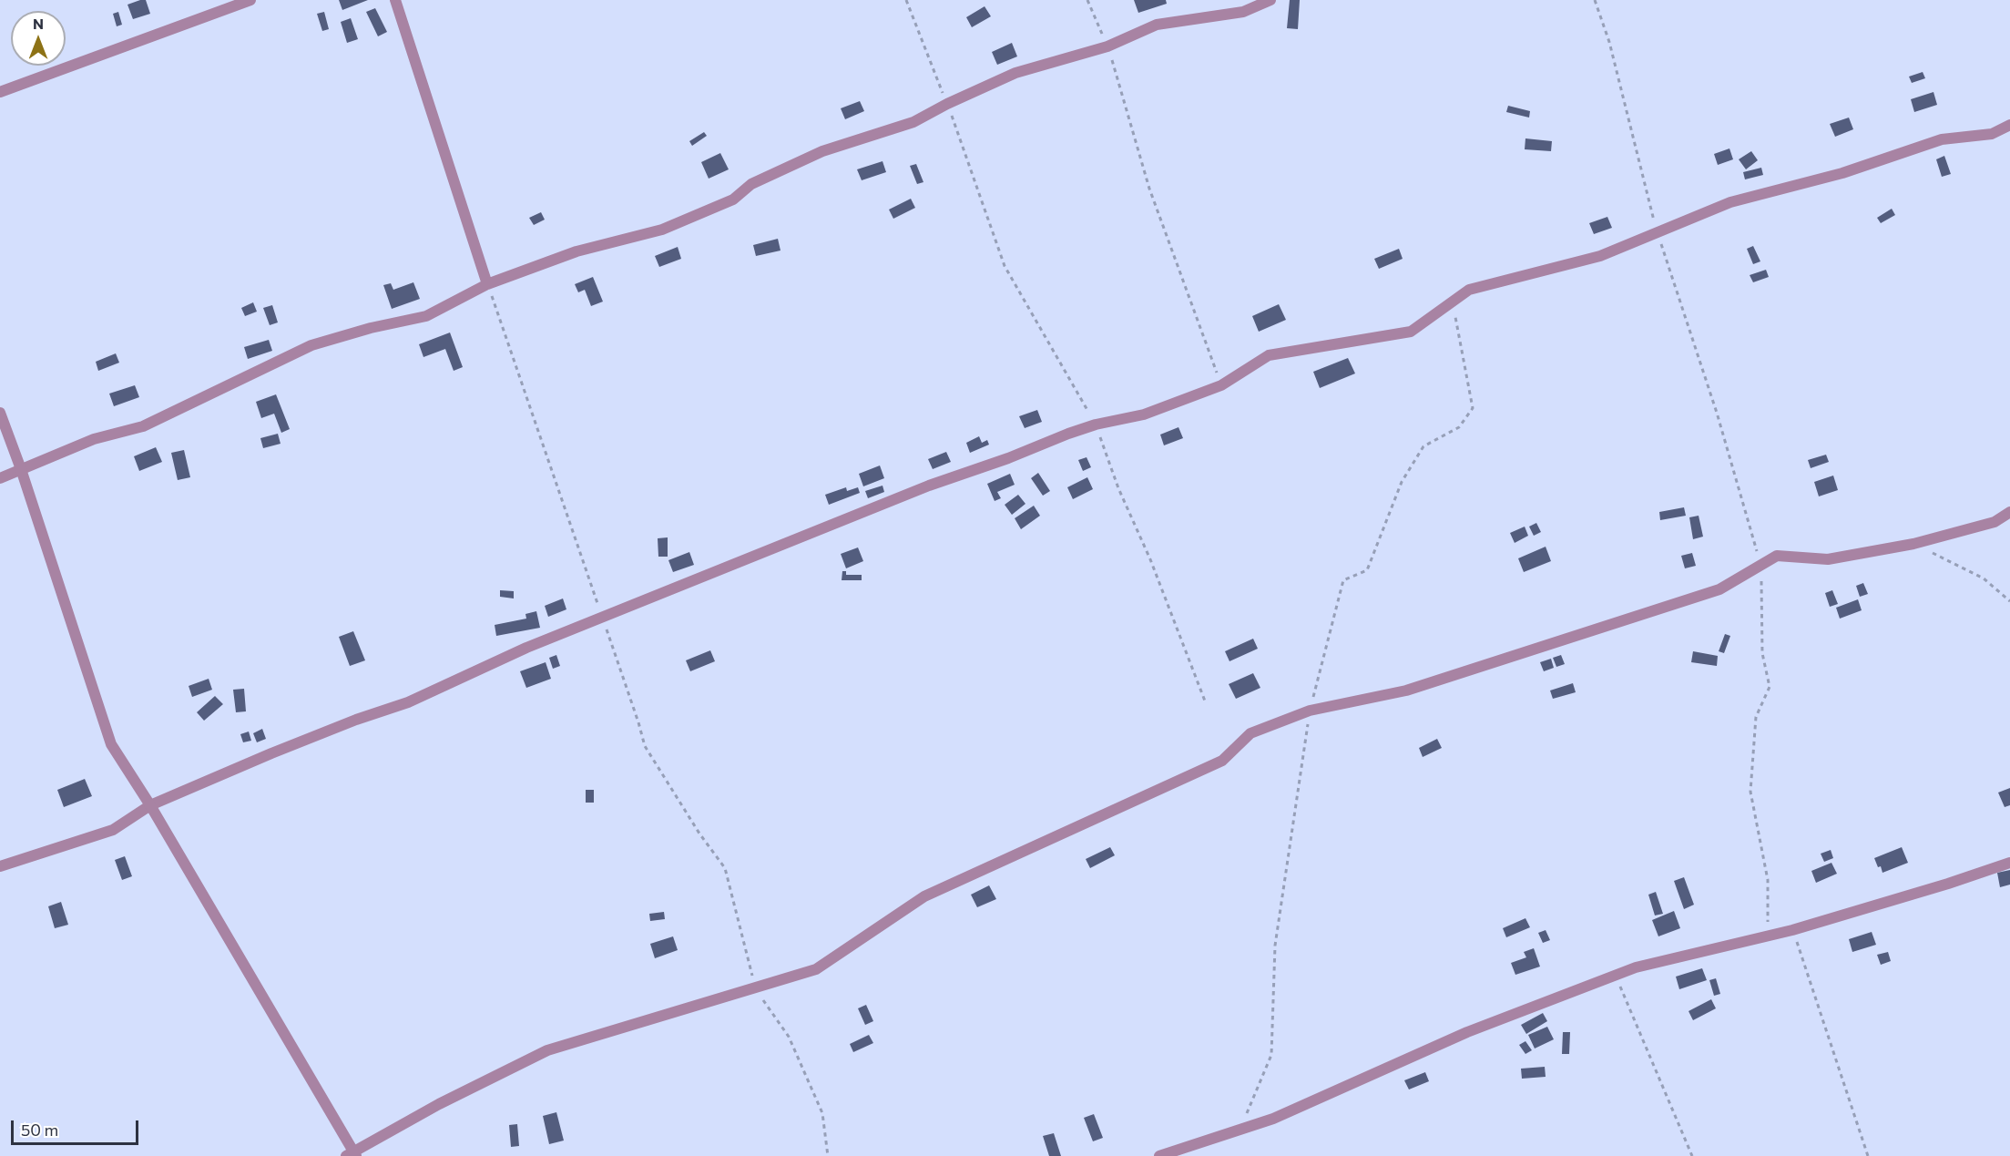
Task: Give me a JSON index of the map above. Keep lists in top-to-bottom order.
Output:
{
  "scale_bar": "50 m",
  "north": "top"
}
